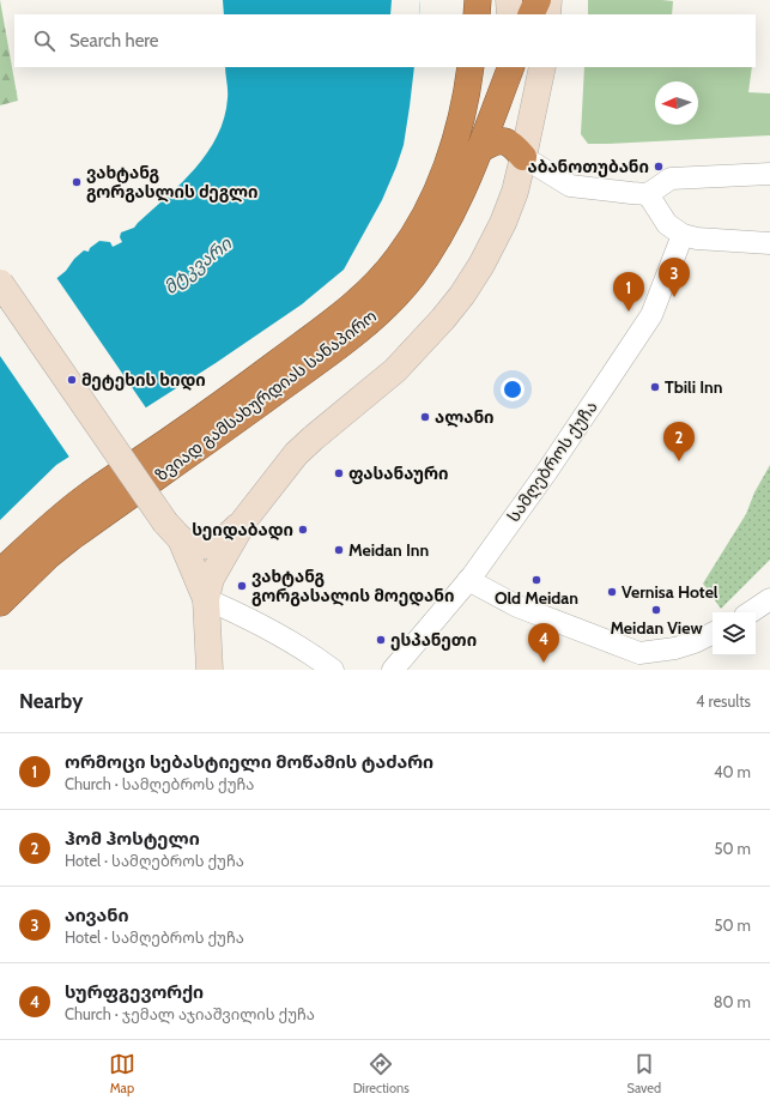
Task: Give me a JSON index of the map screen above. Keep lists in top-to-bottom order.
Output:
{
  "streets": {
    "highway": ["ზვიად გამსახურდიას სანაპირო"],
    "street": ["სამღებროს ქუჩა"]
  },
  "water": ["მტკვარი"],
  "places": [
    "აბანოთუბანი",
    "ვახტანგ გორგასლის ძეგლი",
    "მეტეხის ხიდი",
    "Tbili Inn",
    "ალანი",
    "ფასანაური",
    "სეიდაბადი",
    "Meidan Inn",
    "Old Meidan",
    "ვახტანგ გორგასალის მოედანი",
    "Vernisa Hotel",
    "Meidan View",
    "ესპანეთი"
  ],
  "north": "left",
  "page": {
    "search": "Search here",
    "pins": [
      "3",
      "1",
      "2",
      "4"
    ],
    "heading": ["Nearby", "4 results"],
    "list": [
      {
        "mark": "1",
        "name": "ორმოცი სებასტიელი მოწამის ტაძარი",
        "note": "Church · სამღებროს ქუჩა",
        "value": "40 m"
      },
      {
        "mark": "2",
        "name": "ჰომ ჰოსტელი",
        "note": "Hotel · სამღებროს ქუჩა",
        "value": "50 m"
      },
      {
        "mark": "3",
        "name": "აივანი",
        "note": "Hotel · სამღებროს ქუჩა",
        "value": "50 m"
      },
      {
        "mark": "4",
        "name": "სურფგევორქი",
        "note": "Church · ჯემალ აჯიაშვილის ქუჩა",
        "value": "80 m"
      }
    ],
    "nav": ["Map", "Directions", "Saved"]
  }
}
